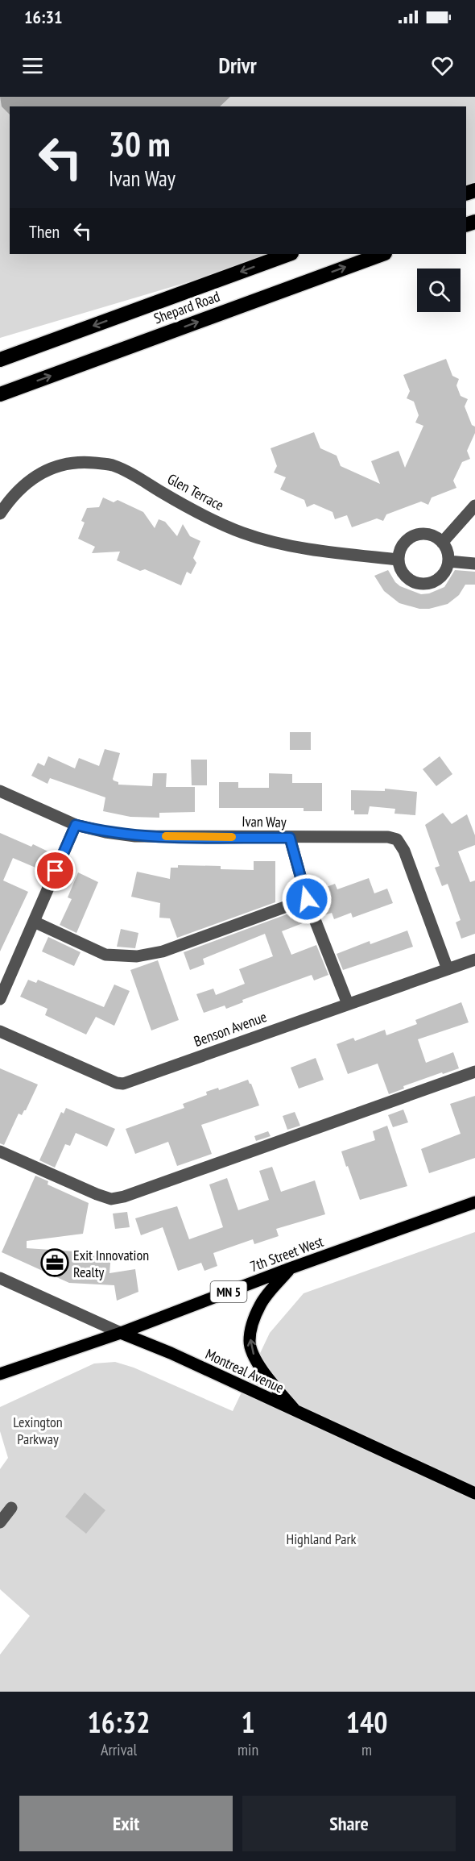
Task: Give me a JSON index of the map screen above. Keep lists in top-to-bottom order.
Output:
{
  "streets": {
    "highway": ["Shepard Road"],
    "main road": ["7th Street West", "MN 5", "Montreal Avenue"],
    "street": ["Glen Terrace", "Ivan Way", "Benson Avenue"]
  },
  "crossings": [
    ["Ivan Way", "Benson Avenue"],
    ["7th Street West", "Montreal Avenue"]
  ],
  "parks": ["Lexington Parkway", "Highland Park"],
  "places": {
    "office": ["Exit Innovation Realty"]
  },
  "page": {
    "status": "16:31",
    "header": "Drivr",
    "turn": ["30 m", "Ivan Way"],
    "then": "Then",
    "eta": [
      "16:32",
      "Arrival",
      "1",
      "min",
      "140",
      "m"
    ],
    "buttons": ["Exit", "Share"]
  }
}
